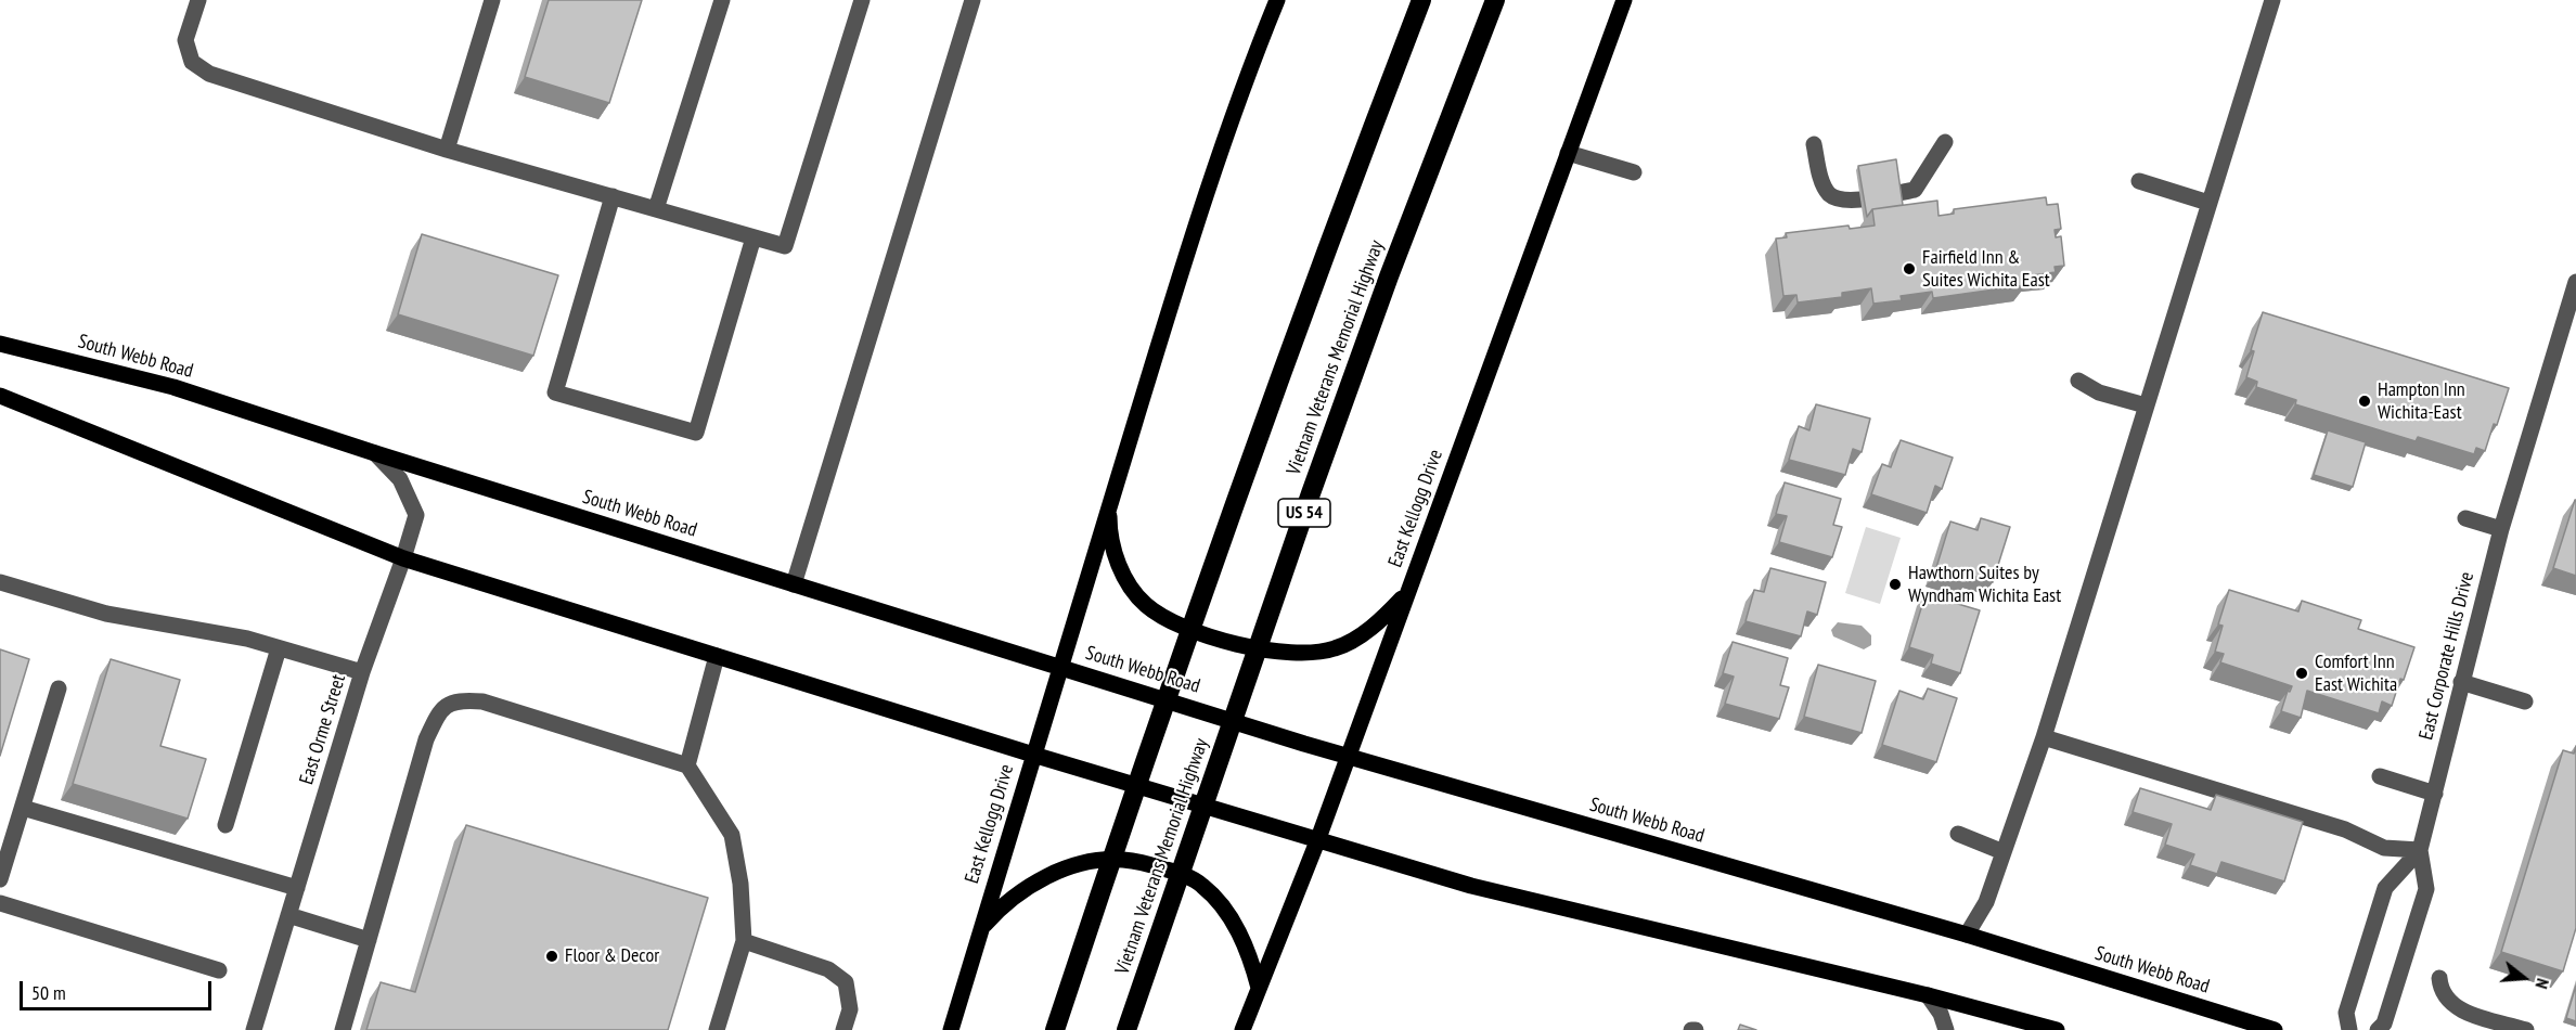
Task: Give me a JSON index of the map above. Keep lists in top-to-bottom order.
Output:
{
  "streets": {
    "highway": ["Vietnam Veterans Memorial Highway", "US 54"],
    "main road": ["South Webb Road", "East Kellogg Drive"],
    "street": ["East Corporate Hills Drive", "East Orme Street"]
  },
  "crossings": [
    ["South Webb Road", "East Kellogg Drive"],
    ["South Webb Road", "East Orme Street"]
  ],
  "places": [
    "Fairfield Inn & Suites Wichita East",
    "Hampton Inn Wichita-East",
    "Hawthorn Suites by Wyndham Wichita East",
    "Comfort Inn East Wichita",
    "Floor & Decor"
  ],
  "scale_bar": "50 m",
  "north": "right"
}
